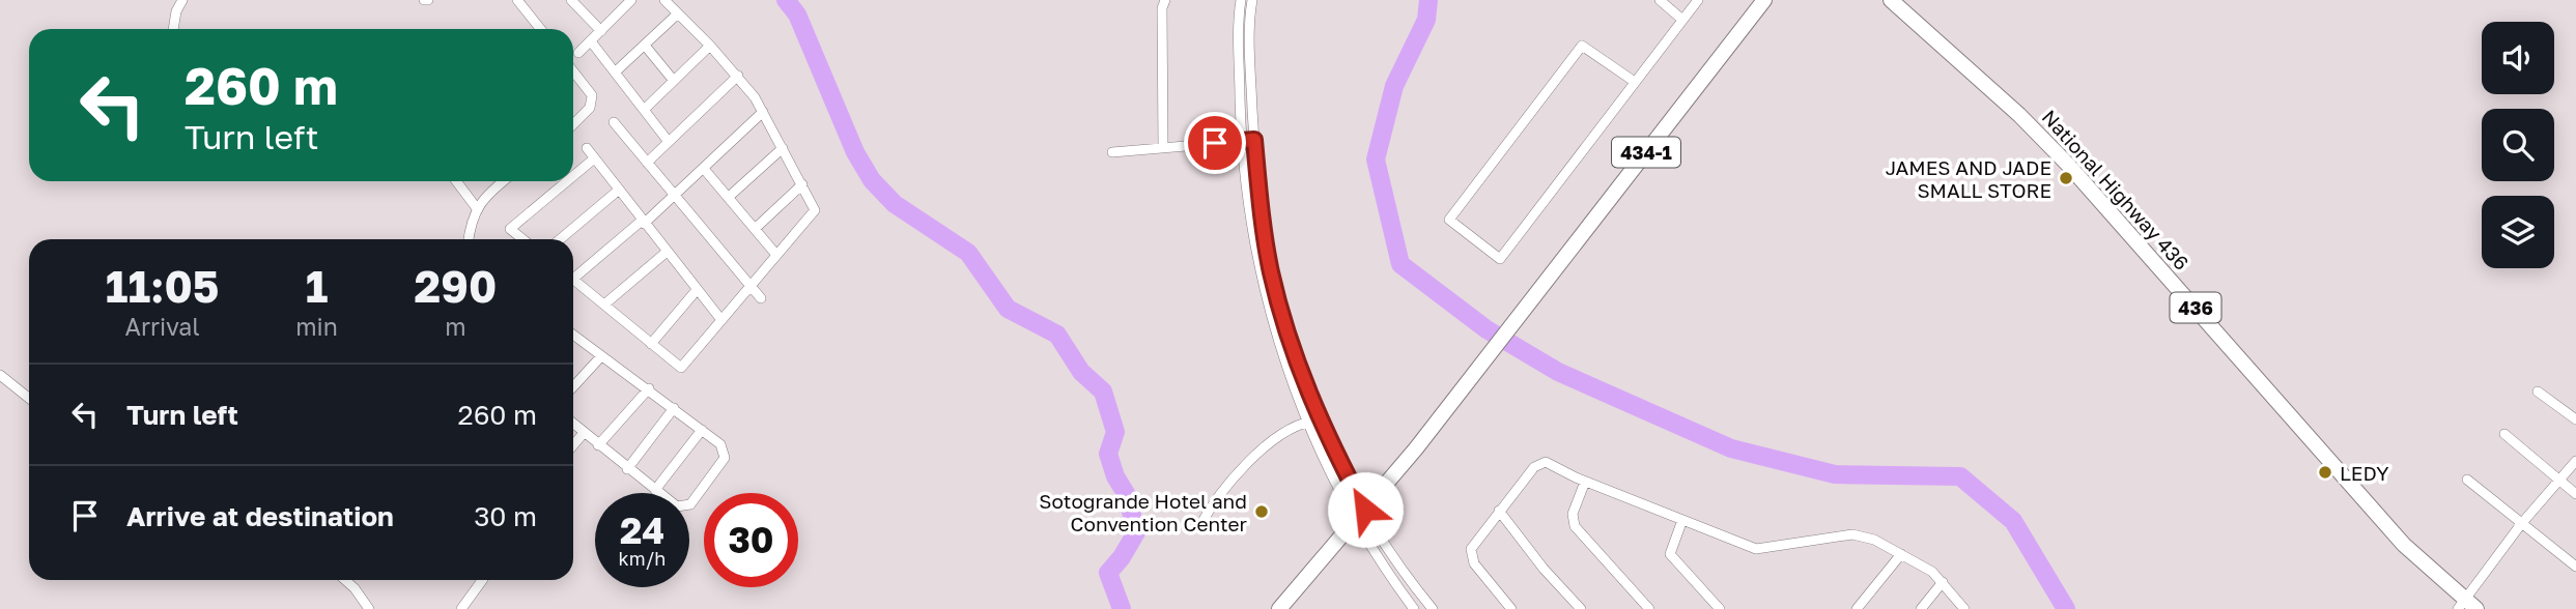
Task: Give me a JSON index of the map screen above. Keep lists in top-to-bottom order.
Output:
{
  "streets": {
    "main road": ["434-1", "National Highway 436", "436"]
  },
  "places": ["JAMES AND JADE SMALL STORE", "LEDY", "Sotogrande Hotel and Convention Center"],
  "page": {
    "turn": ["260 m", "Turn left"],
    "eta": [
      "11:05",
      "Arrival",
      "1",
      "min",
      "290",
      "m"
    ],
    "list": [
      {
        "name": "Turn left",
        "value": "260 m"
      },
      {
        "name": "Arrive at destination",
        "value": "30 m"
      }
    ],
    "speed": "24 km/h",
    "limit": "30"
  }
}
